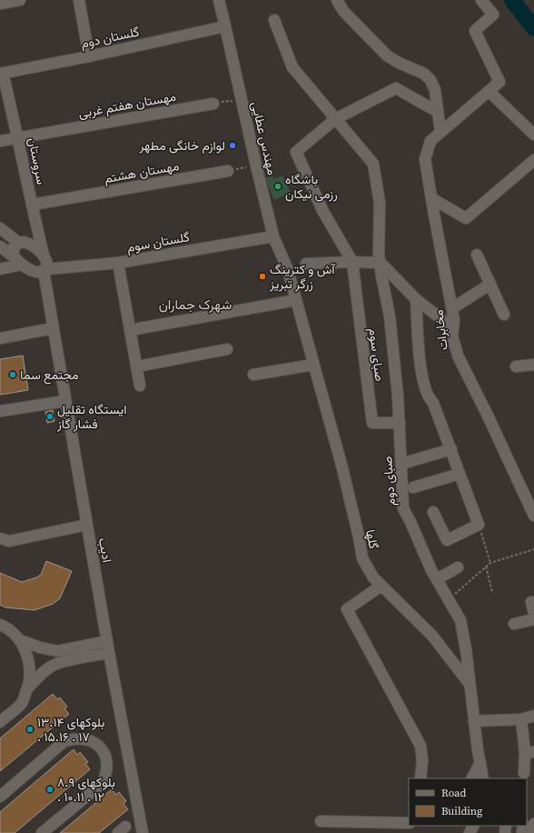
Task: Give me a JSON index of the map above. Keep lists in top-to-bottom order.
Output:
{
  "streets": {
    "street": [
      "گلستان دوم",
      "مهستان هفتم غربی",
      "مهندس عطایی",
      "سروستان",
      "مهستان هشتم",
      "گلستان سوم",
      "مخابرات",
      "صبای سوم",
      "صبای دوم",
      "گلها",
      "ادیب"
    ]
  },
  "crossings": [
    ["گلستان دوم", "مهندس عطایی"],
    ["گلستان دوم", "سروستان"],
    ["مهستان هفتم غربی", "سروستان"],
    ["مهندس عطایی", "گلستان سوم"],
    ["مهندس عطایی", "گلها"],
    ["سروستان", "مهستان هشتم"],
    ["سروستان", "گلستان سوم"],
    ["سروستان", "ادیب"],
    ["گلستان سوم", "ادیب"],
    ["صبای سوم", "صبای دوم"],
    ["صبای دوم", "گلها"]
  ],
  "districts": ["شهرک جماران"],
  "places": [
    "لوازم خانگی مطهر",
    "باشگاه رزمی نیکان",
    "آش و کترینگ زرگر تبریز",
    "مجتمع سما",
    "ایستگاه تقلیل فشار گاز",
    "بلوکهای ۱۳.۱۴ . ۱۵.۱۶ . ۱۷",
    "بلوکهای ۸.۹ . ۱۰.۱۱ . ۱۲"
  ],
  "legend": ["Road", "Building"]
}
